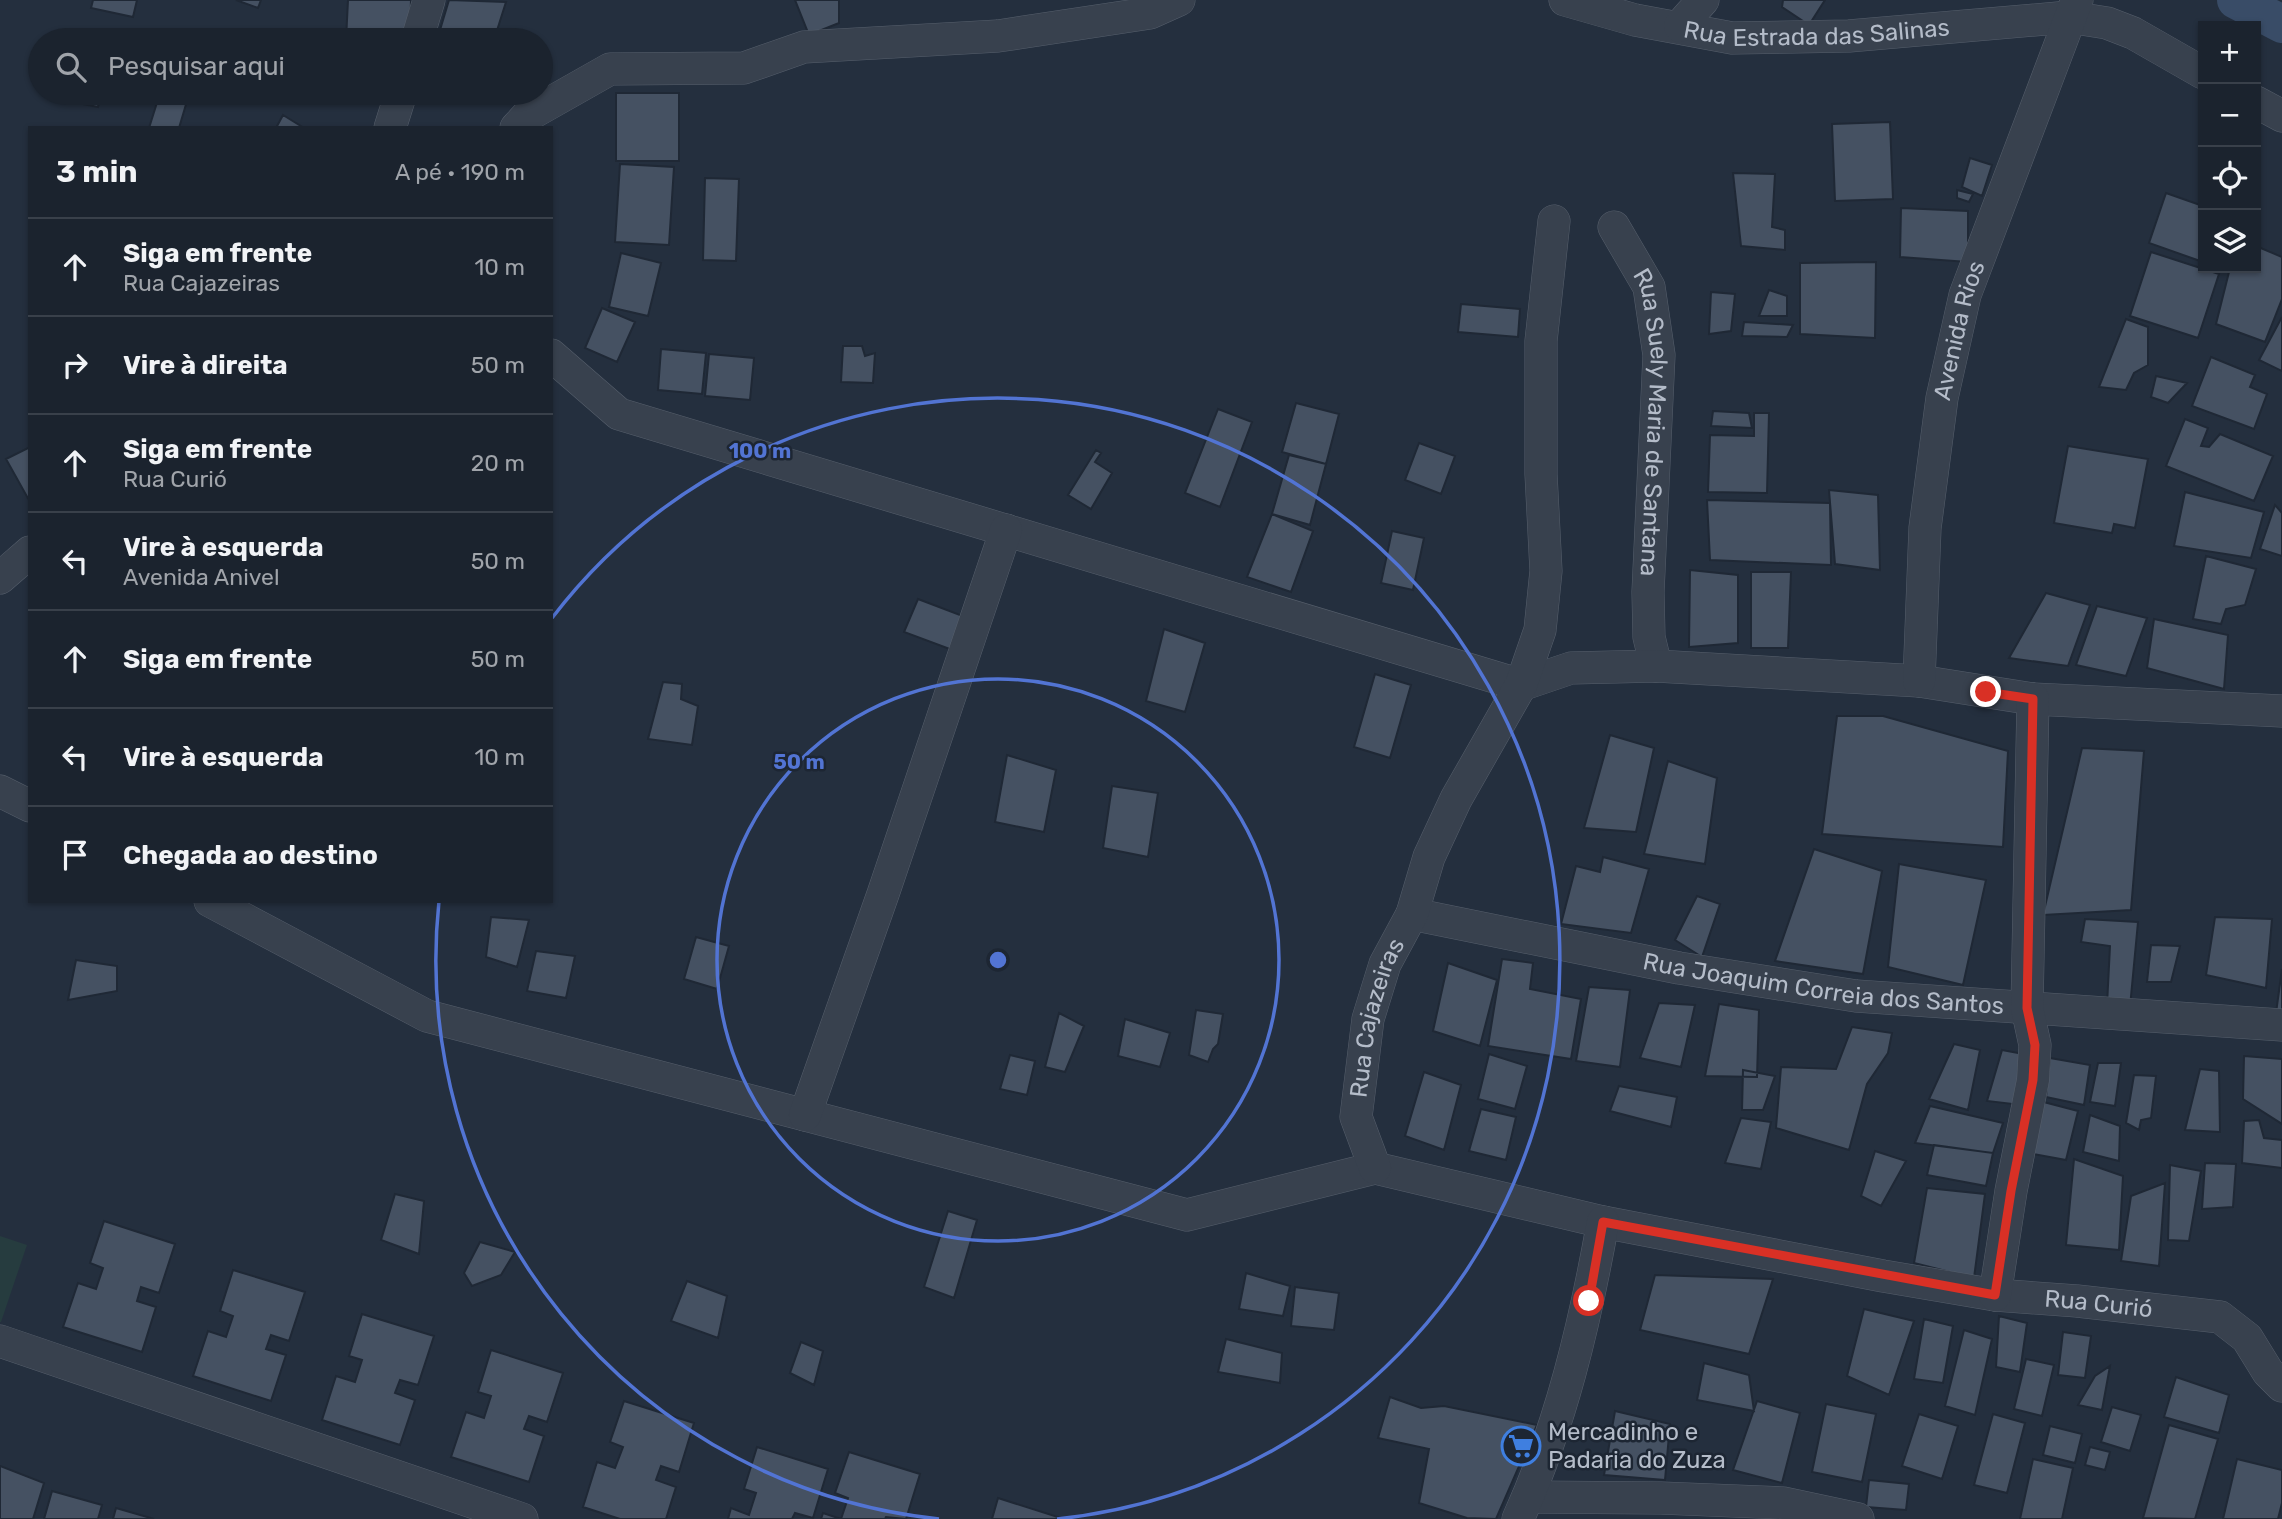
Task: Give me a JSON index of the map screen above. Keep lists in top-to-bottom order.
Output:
{
  "streets": {
    "street": [
      "Rua Estrada das Salinas",
      "Avenida Rios",
      "Rua Suely Maria de Santana",
      "Rua Joaquim Correia dos Santos",
      "Rua Cajazeiras",
      "Rua Curió"
    ]
  },
  "crossings": [
    ["Rua Estrada das Salinas", "Avenida Rios"],
    ["Rua Joaquim Correia dos Santos", "Rua Cajazeiras"],
    ["Rua Cajazeiras", "Rua Curió"]
  ],
  "places": {
    "supermarket": ["Mercadinho e Padaria do Zuza"]
  },
  "page": {
    "map_buttons": ["+", "−"],
    "search": "Pesquisar aqui",
    "heading": ["3 min", "A pé · 190 m"],
    "list": [
      ["Siga em frente", "Rua Cajazeiras", "10 m"],
      ["Vire à direita", "50 m"],
      ["Siga em frente", "Rua Curió", "20 m"],
      ["Vire à esquerda", "Avenida Anivel", "50 m"],
      ["Siga em frente", "50 m"],
      ["Vire à esquerda", "10 m"],
      "Chegada ao destino"
    ]
  },
  "rings": ["100 m", "50 m"]
}
